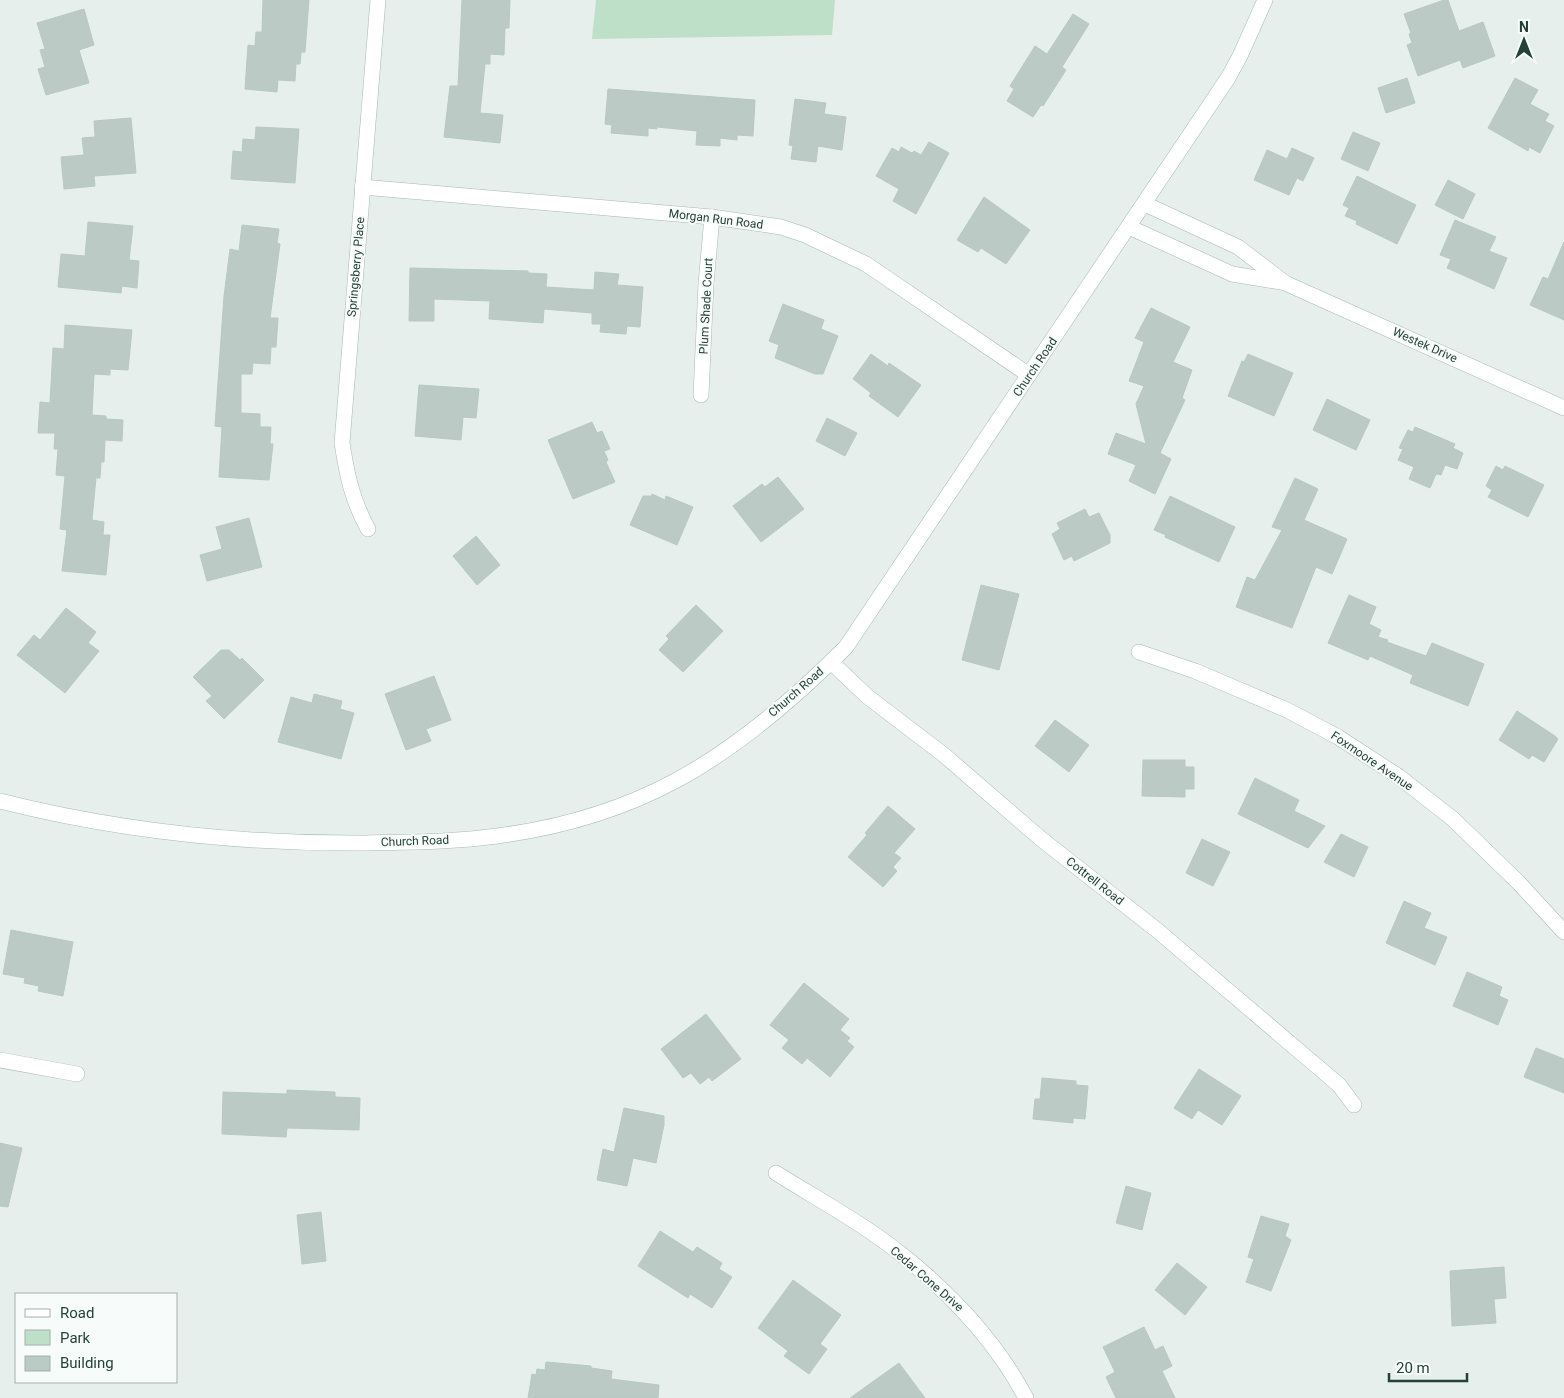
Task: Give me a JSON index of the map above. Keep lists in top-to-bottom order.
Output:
{
  "streets": {
    "street": [
      "Morgan Run Road",
      "Springsberry Place",
      "Plum Shade Court",
      "Westek Drive",
      "Church Road",
      "Foxmoore Avenue",
      "Cottrell Road",
      "Cedar Cone Drive"
    ]
  },
  "crossings": [
    ["Morgan Run Road", "Springsberry Place"],
    ["Morgan Run Road", "Plum Shade Court"],
    ["Morgan Run Road", "Church Road"],
    ["Westek Drive", "Church Road"],
    ["Church Road", "Cottrell Road"]
  ],
  "legend": ["Road", "Park", "Building"],
  "scale_bar": "20 m",
  "north": "top"
}
